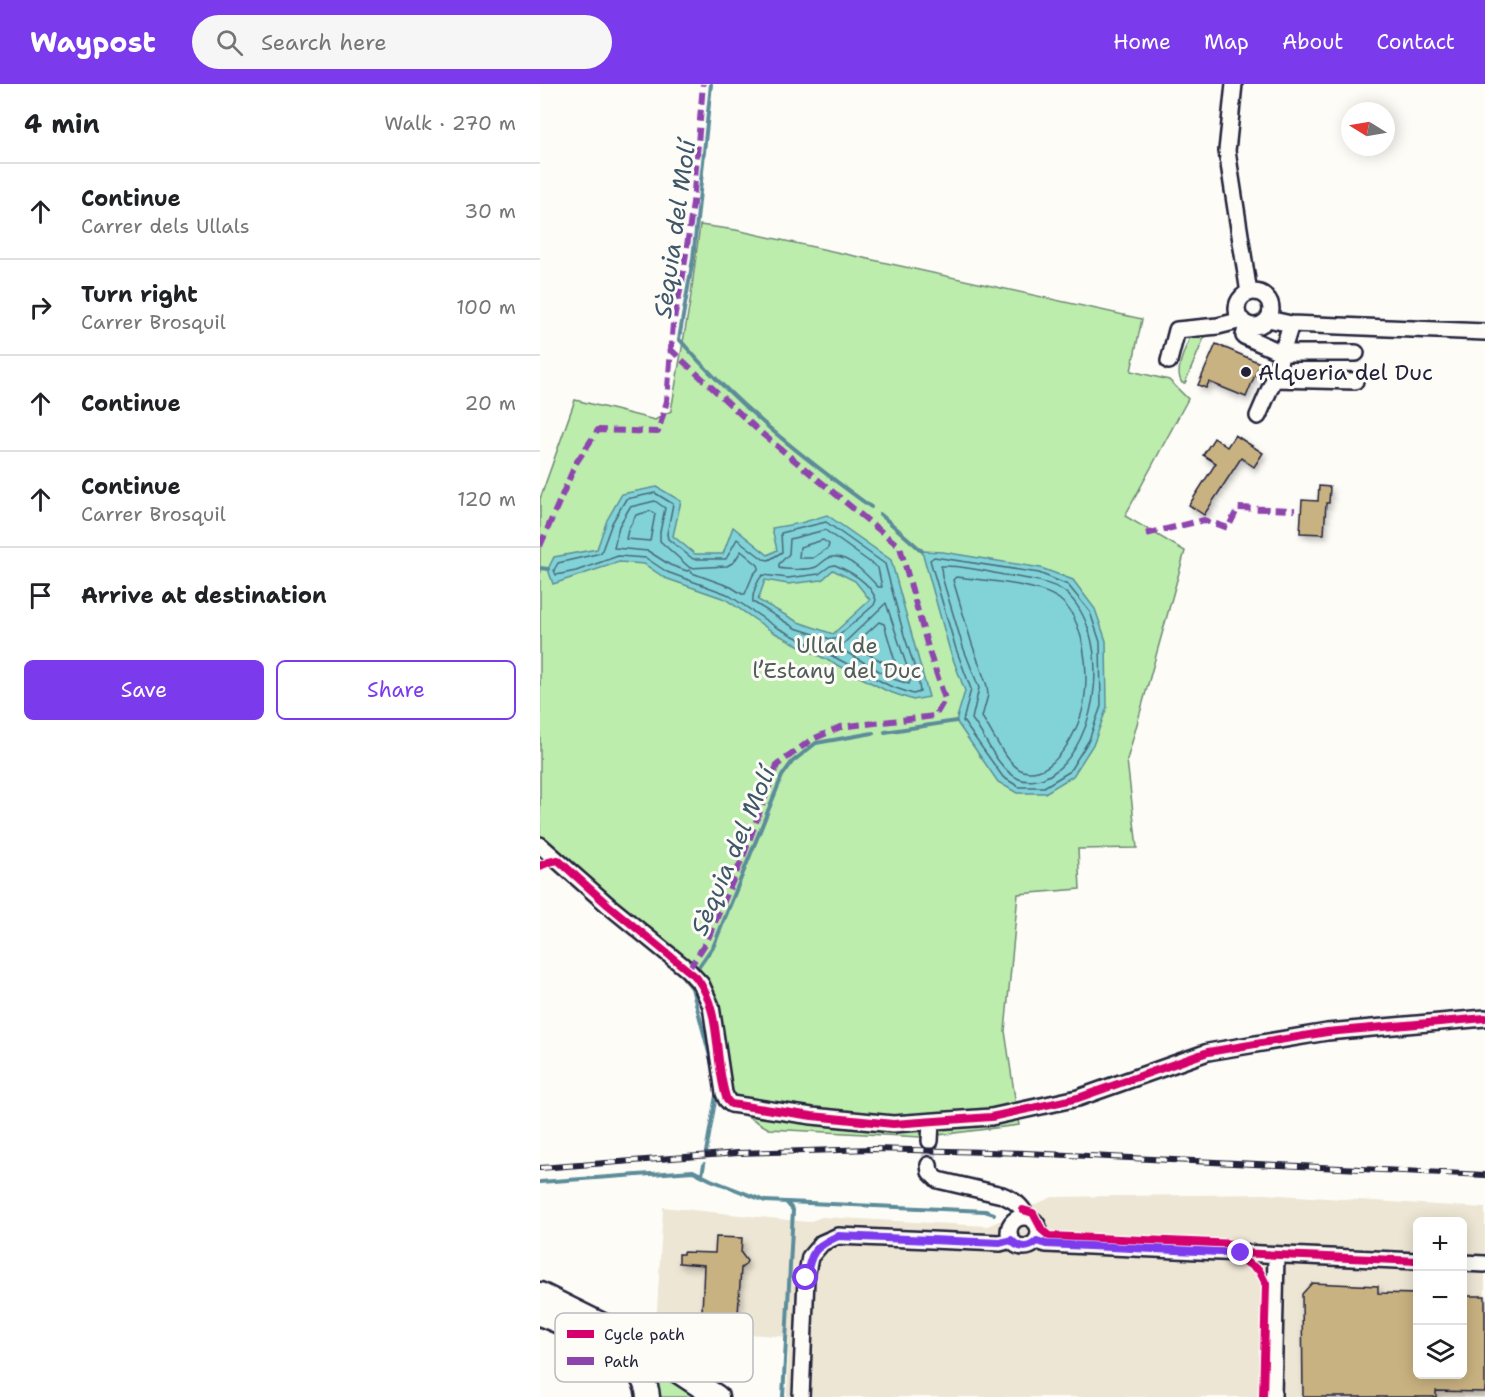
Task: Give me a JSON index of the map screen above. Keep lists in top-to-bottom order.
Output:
{
  "water": ["Sèquia del Molí"],
  "parks": ["Ullal de l’Estany del Duc"],
  "places": ["Alqueria del Duc"],
  "legend": ["Cycle path", "Path"],
  "north": "left",
  "page": {
    "header": "Waypost",
    "search": "Search here",
    "nav": [
      "Home",
      "Map",
      "About",
      "Contact"
    ],
    "heading": ["4 min", "Walk · 270 m"],
    "list": [
      ["Continue", "Carrer dels Ullals", "30 m"],
      ["Turn right", "Carrer Brosquil", "100 m"],
      ["Continue", "20 m"],
      ["Continue", "Carrer Brosquil", "120 m"],
      "Arrive at destination"
    ],
    "buttons": ["Save", "Share"],
    "map_buttons": ["+", "−"]
  }
}
